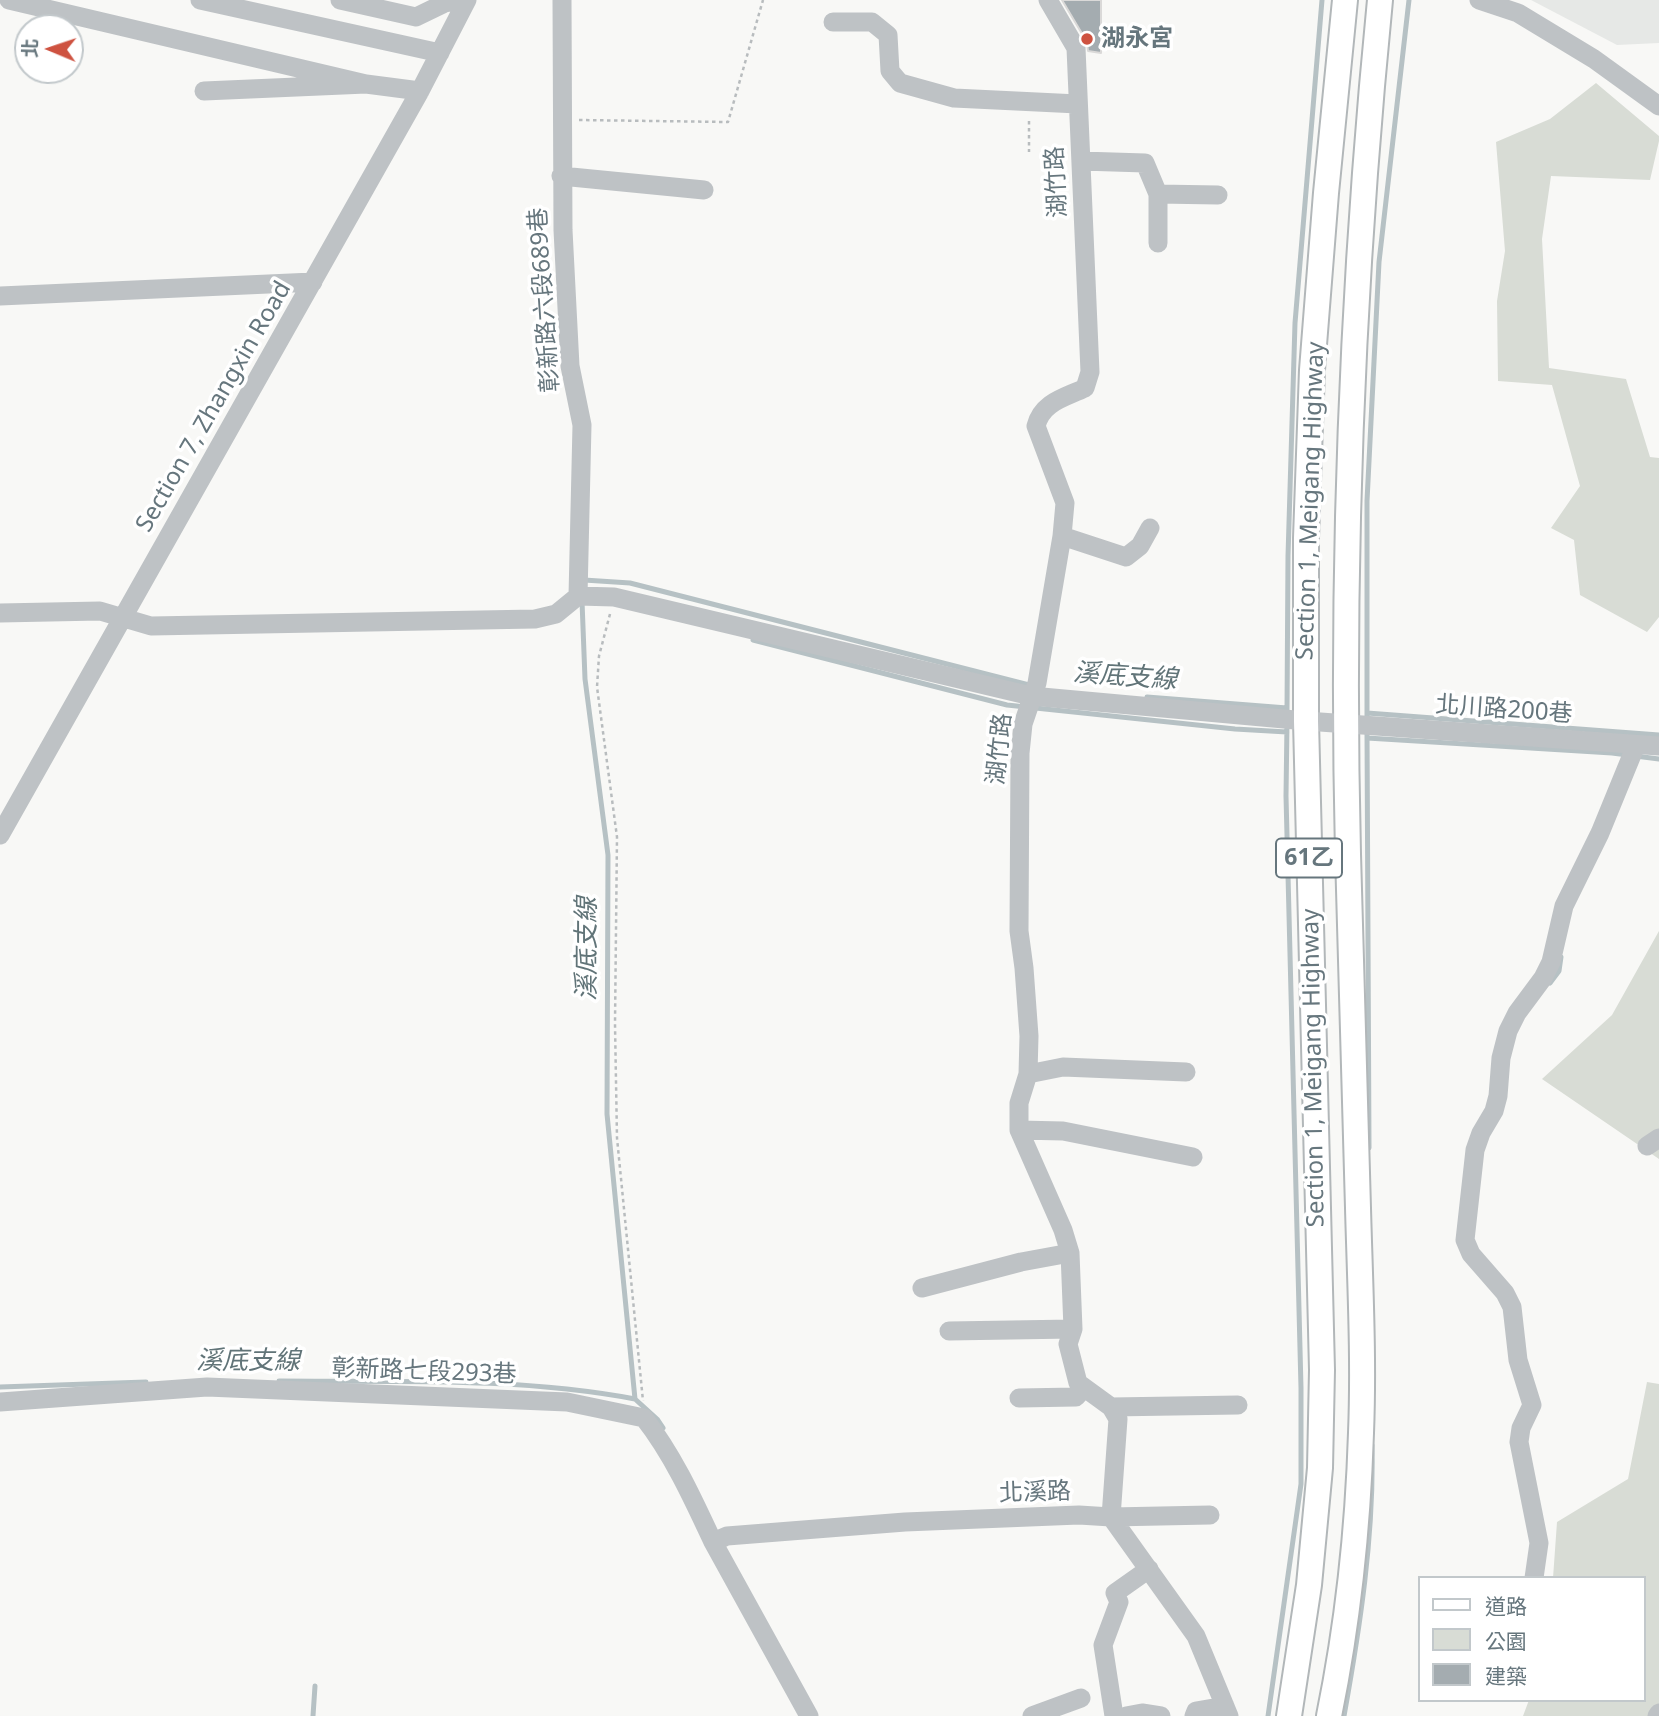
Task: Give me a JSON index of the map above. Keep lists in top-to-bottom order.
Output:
{
  "streets": {
    "main road": ["Section 1, Meigang Highway", "61乙"],
    "street": [
      "湖竹路",
      "彰新路六段689巷",
      "Section 7, Zhangxin Road",
      "北川路200巷",
      "彰新路七段293巷",
      "北溪路"
    ]
  },
  "crossings": [
    ["湖竹路", "北川路200巷"],
    ["彰新路六段689巷", "北川路200巷"],
    ["Section 1, Meigang Highway", "北川路200巷"]
  ],
  "water": ["溪底支線"],
  "places": ["湖永宮"],
  "legend": ["道路", "公園", "建築"],
  "north": "left"
}
